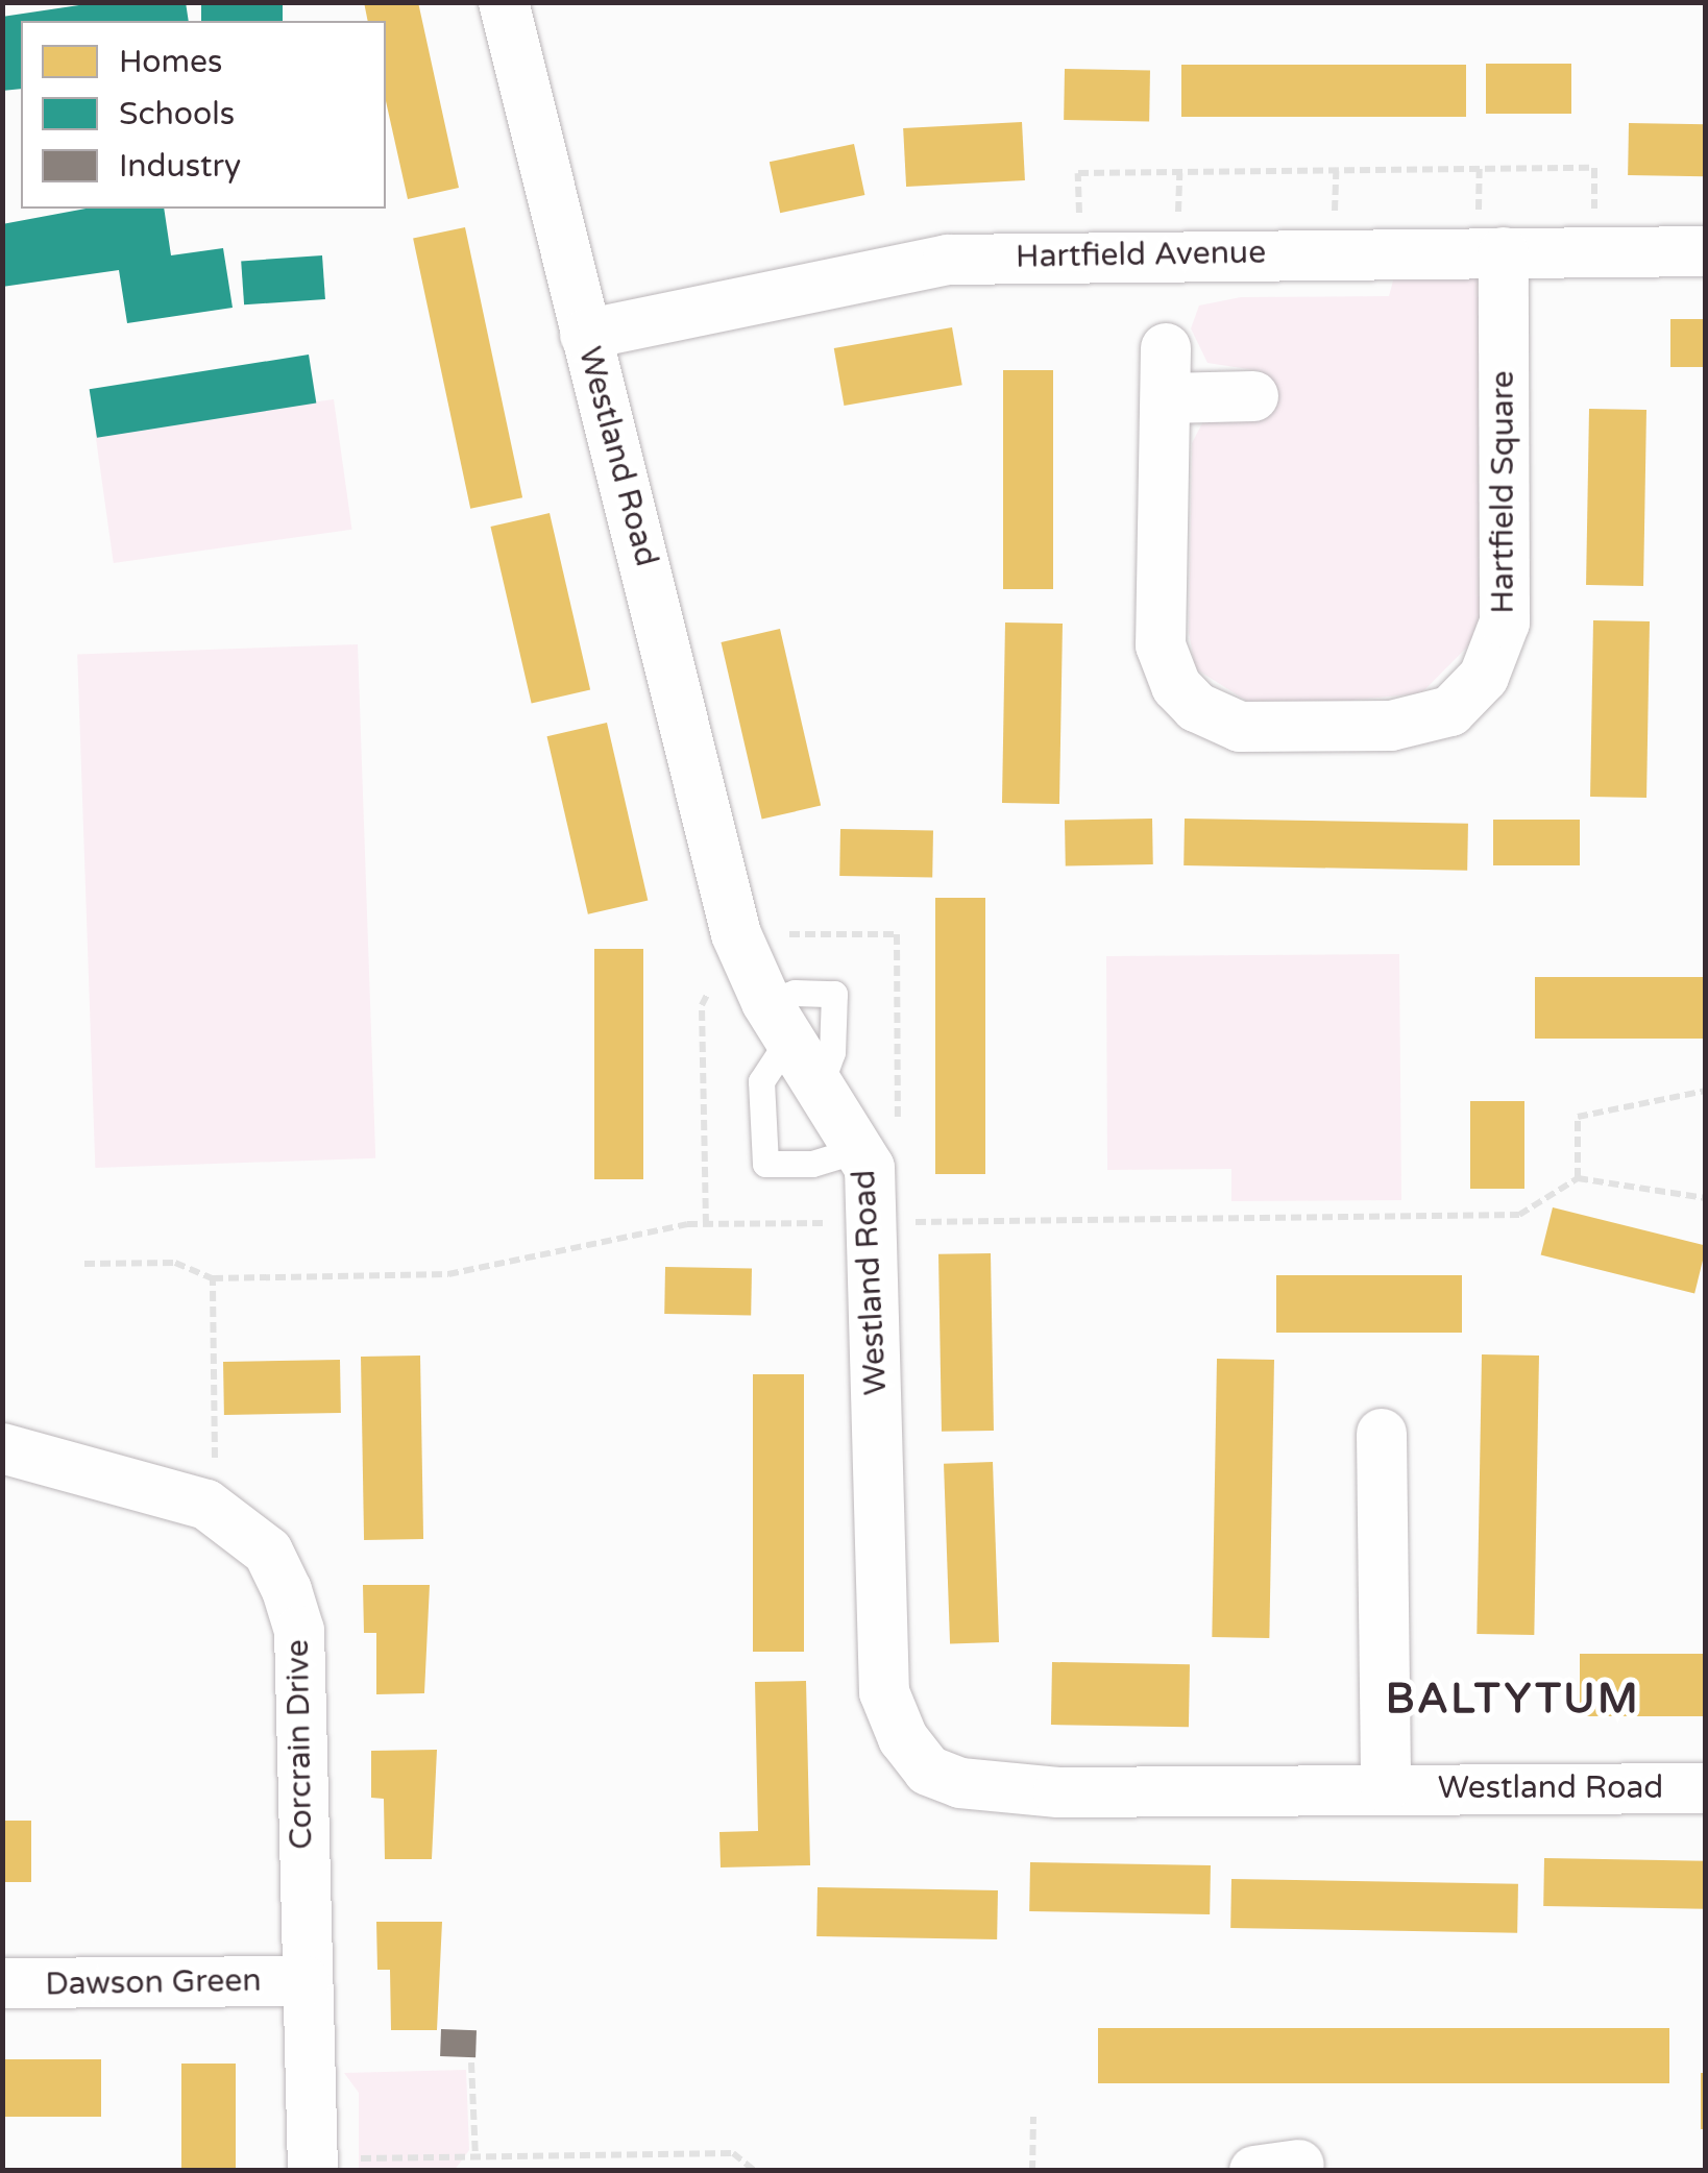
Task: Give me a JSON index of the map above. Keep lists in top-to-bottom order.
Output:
{
  "streets": {
    "street": [
      "Hartfield Avenue",
      "Westland Road",
      "Hartfield Square",
      "Corcrain Drive",
      "Dawson Green"
    ]
  },
  "crossings": [
    ["Hartfield Avenue", "Westland Road"],
    ["Hartfield Avenue", "Hartfield Square"],
    ["Corcrain Drive", "Dawson Green"]
  ],
  "districts": ["BALTYTUM"],
  "legend": ["Homes", "Schools", "Industry"]
}
